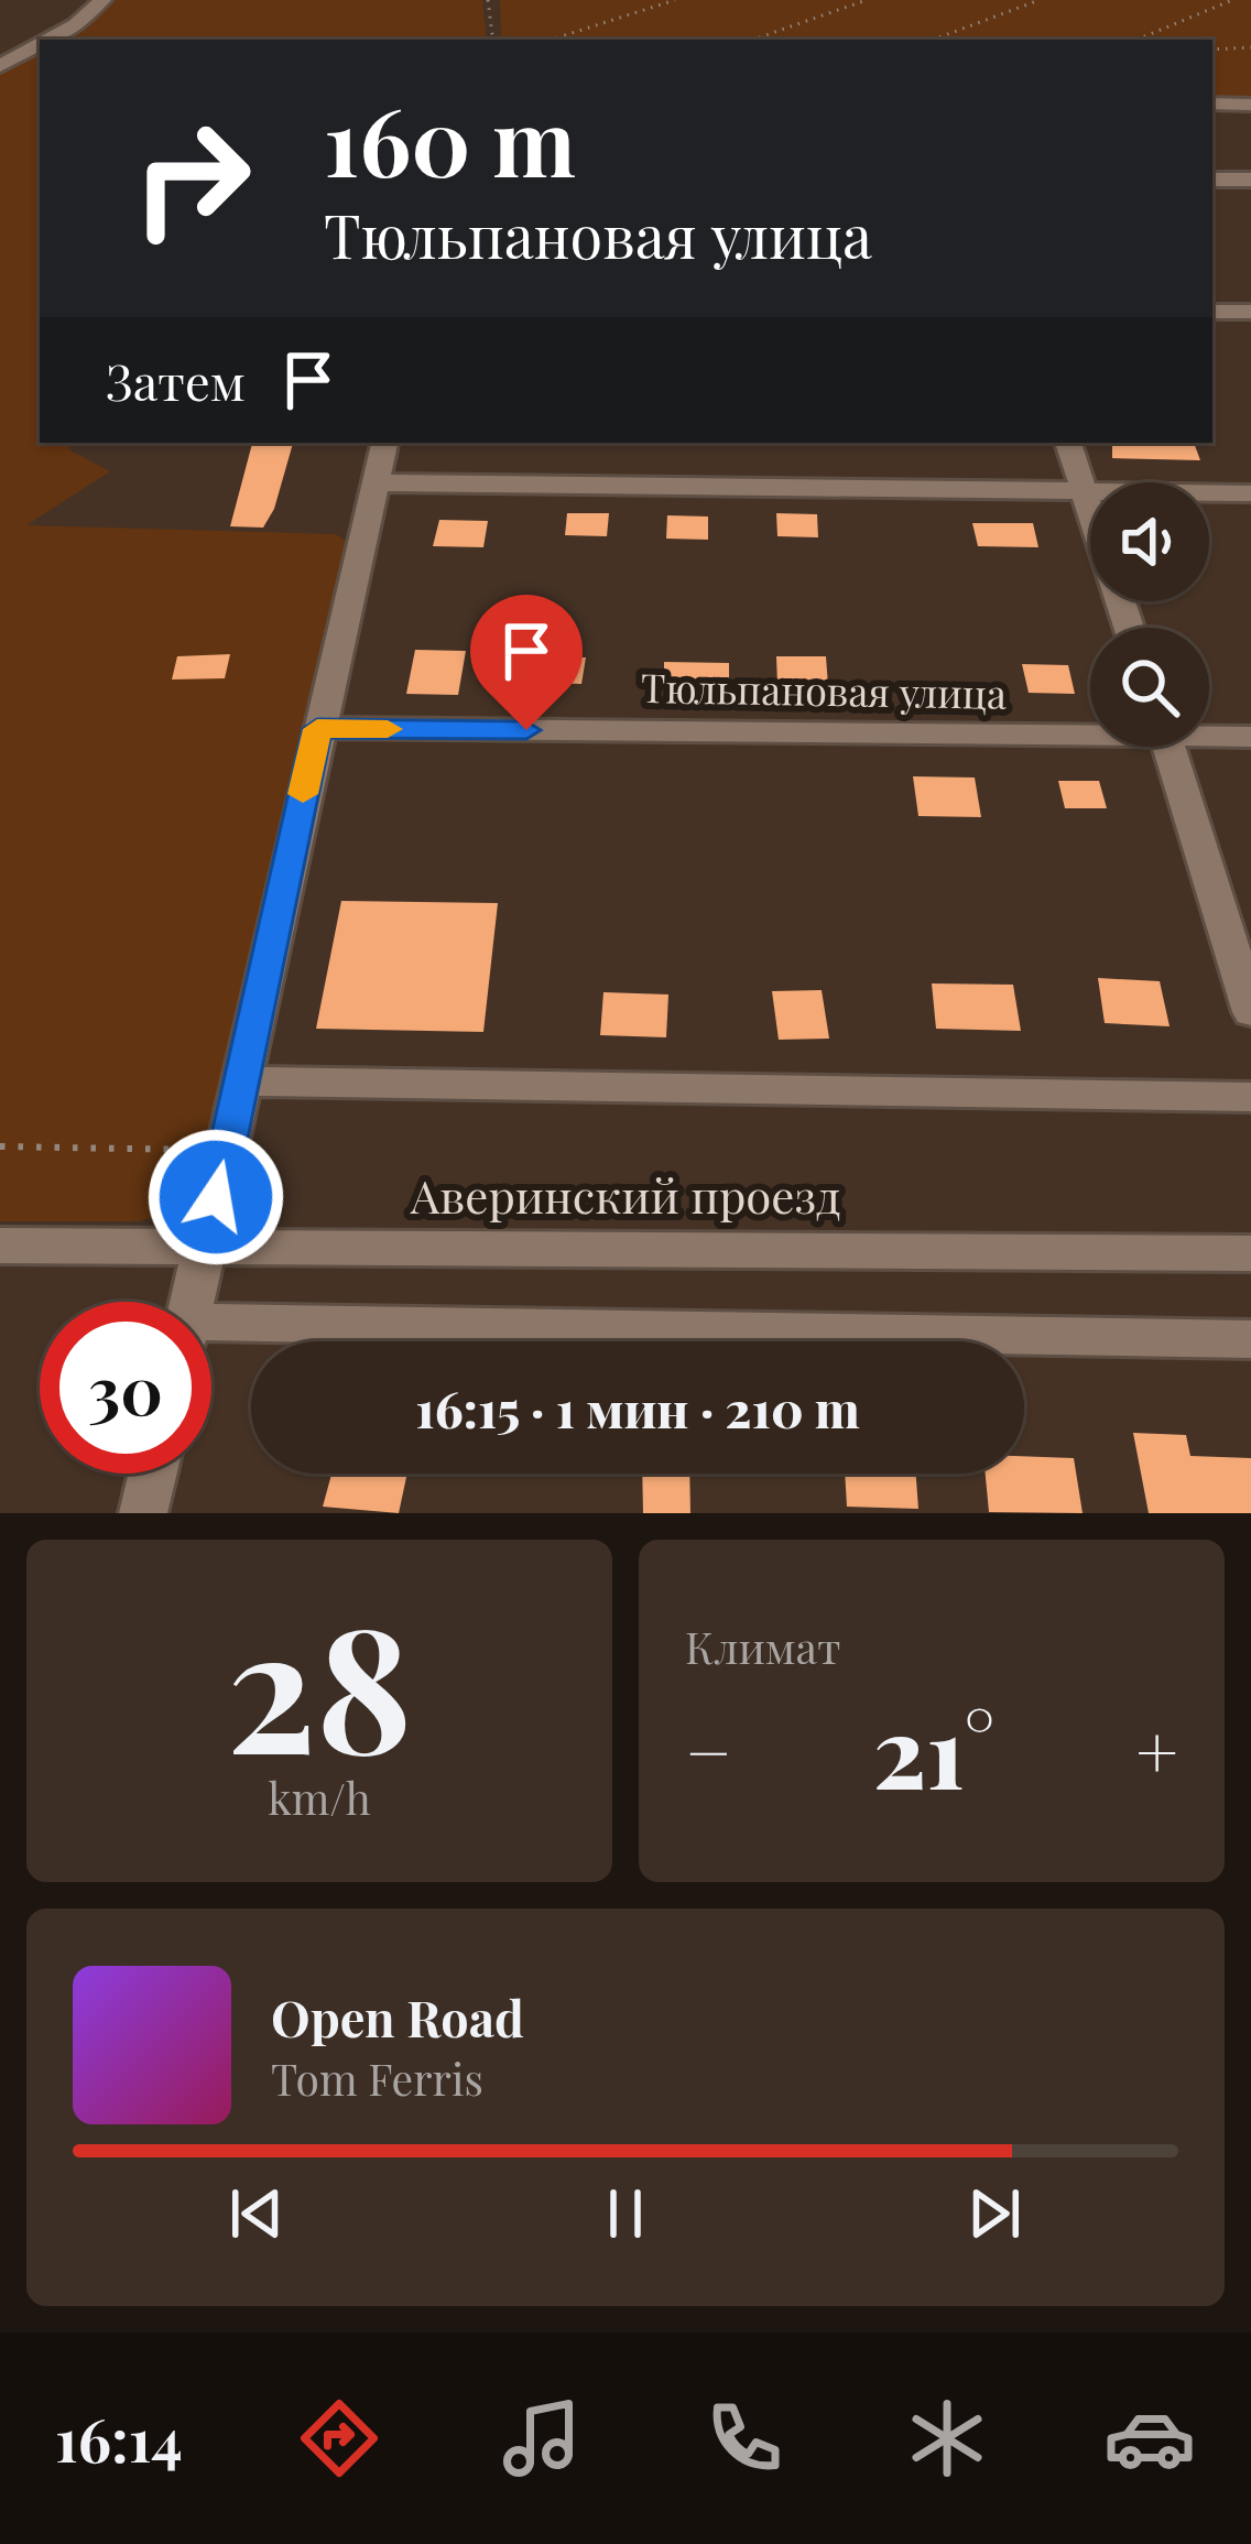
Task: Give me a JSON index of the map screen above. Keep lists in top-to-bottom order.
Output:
{
  "streets": {
    "street": ["Тюльпановая улица", "Аверинский проезд"]
  },
  "page": {
    "turn": ["160 m", "Тюльпановая улица"],
    "then": "Затем",
    "limit": "30",
    "trip": "16:15 · 1 мин · 210 m",
    "tile": [
      ["28", "km/h"],
      "Климат"
    ],
    "heat": ["−", "21°", "+"],
    "song": ["Open Road", "Tom Ferris"],
    "tabs": "16:14"
  }
}
